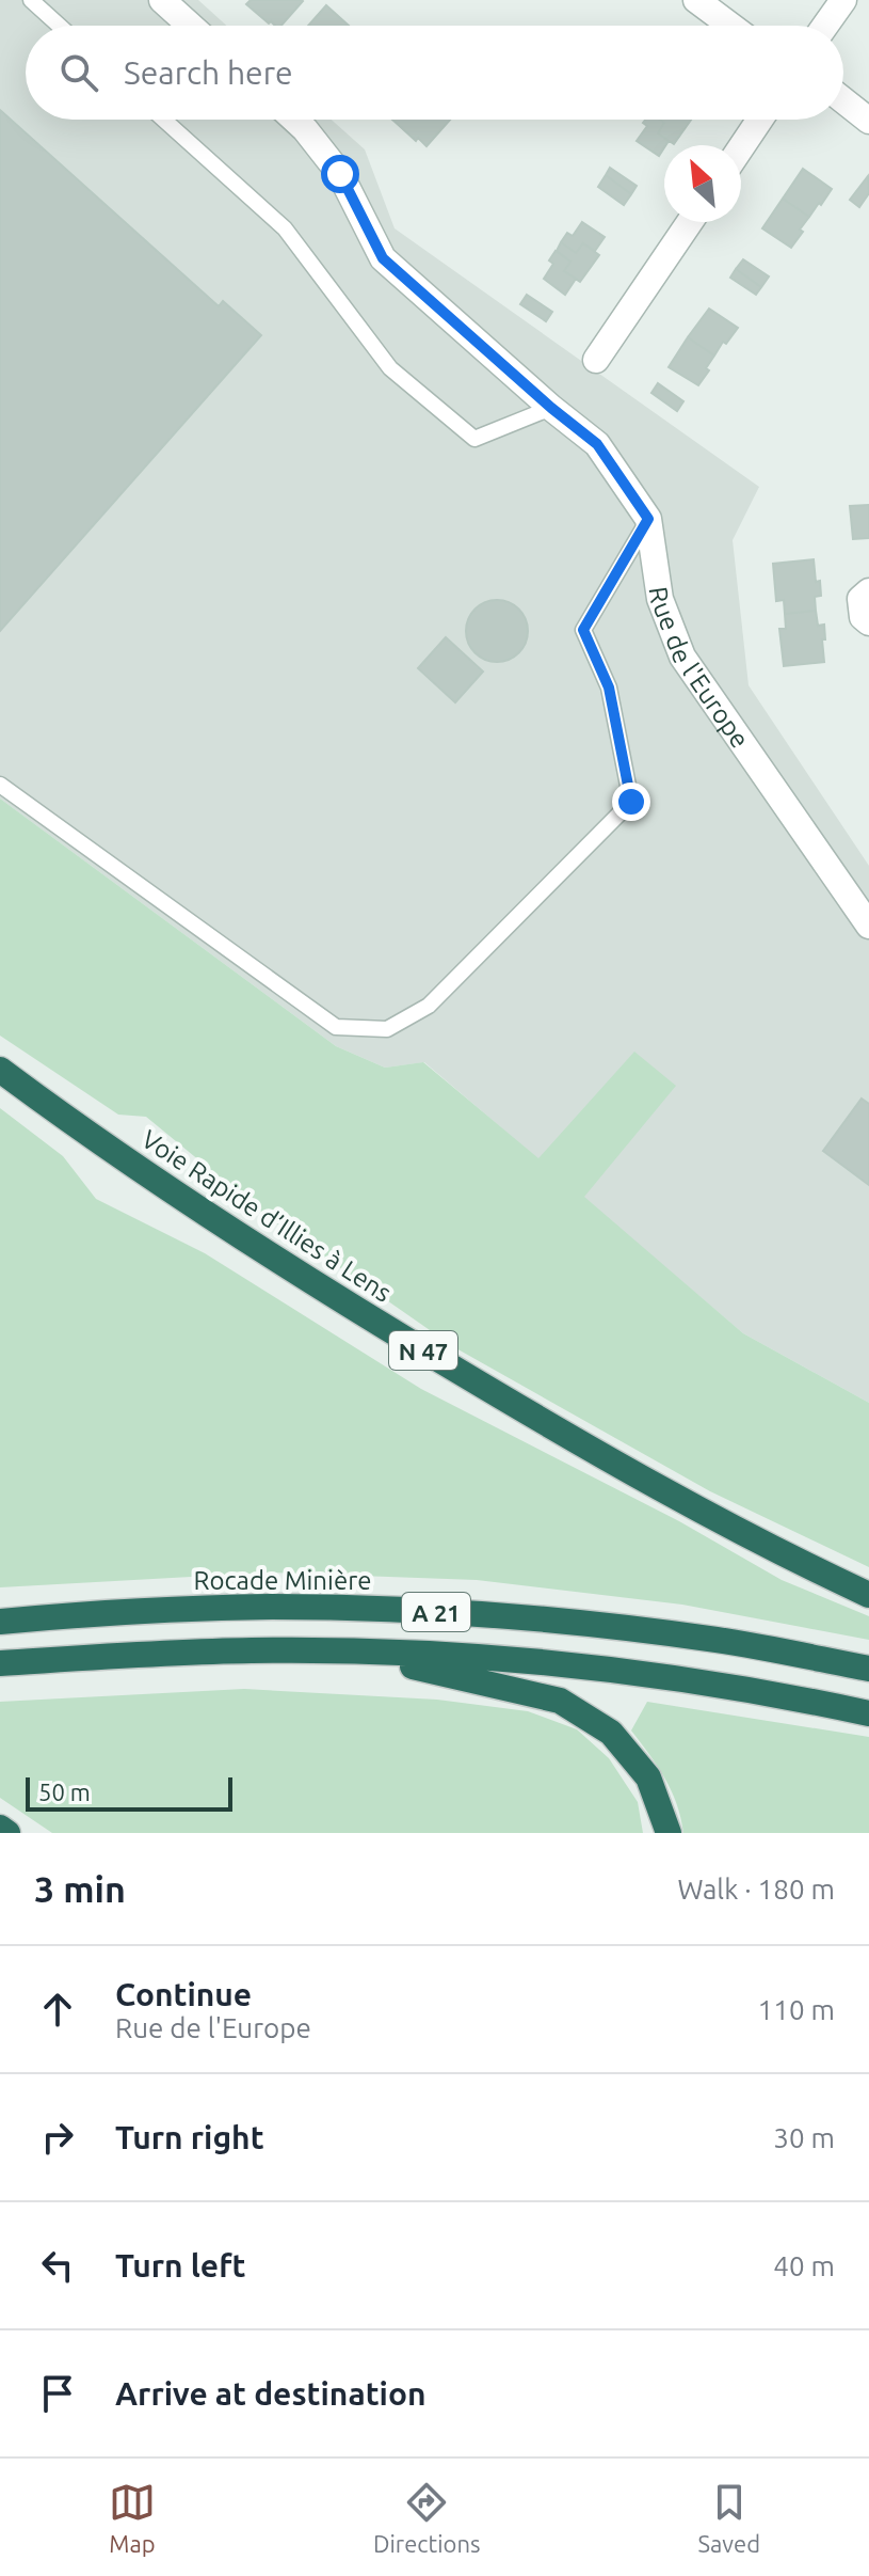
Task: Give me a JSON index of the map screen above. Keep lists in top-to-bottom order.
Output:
{
  "streets": {
    "highway": [
      "Voie Rapide d’Illies à Lens",
      "N 47",
      "Rocade Minière",
      "A 21"
    ],
    "street": ["Rue de l'Europe"]
  },
  "scale_bar": "50 m",
  "north": "top left",
  "page": {
    "search": "Search here",
    "scale": "50 m",
    "heading": ["3 min", "Walk · 180 m"],
    "list": [
      ["Continue", "Rue de l'Europe", "110 m"],
      ["Turn right", "30 m"],
      ["Turn left", "40 m"],
      "Arrive at destination"
    ],
    "nav": ["Map", "Directions", "Saved"]
  }
}
